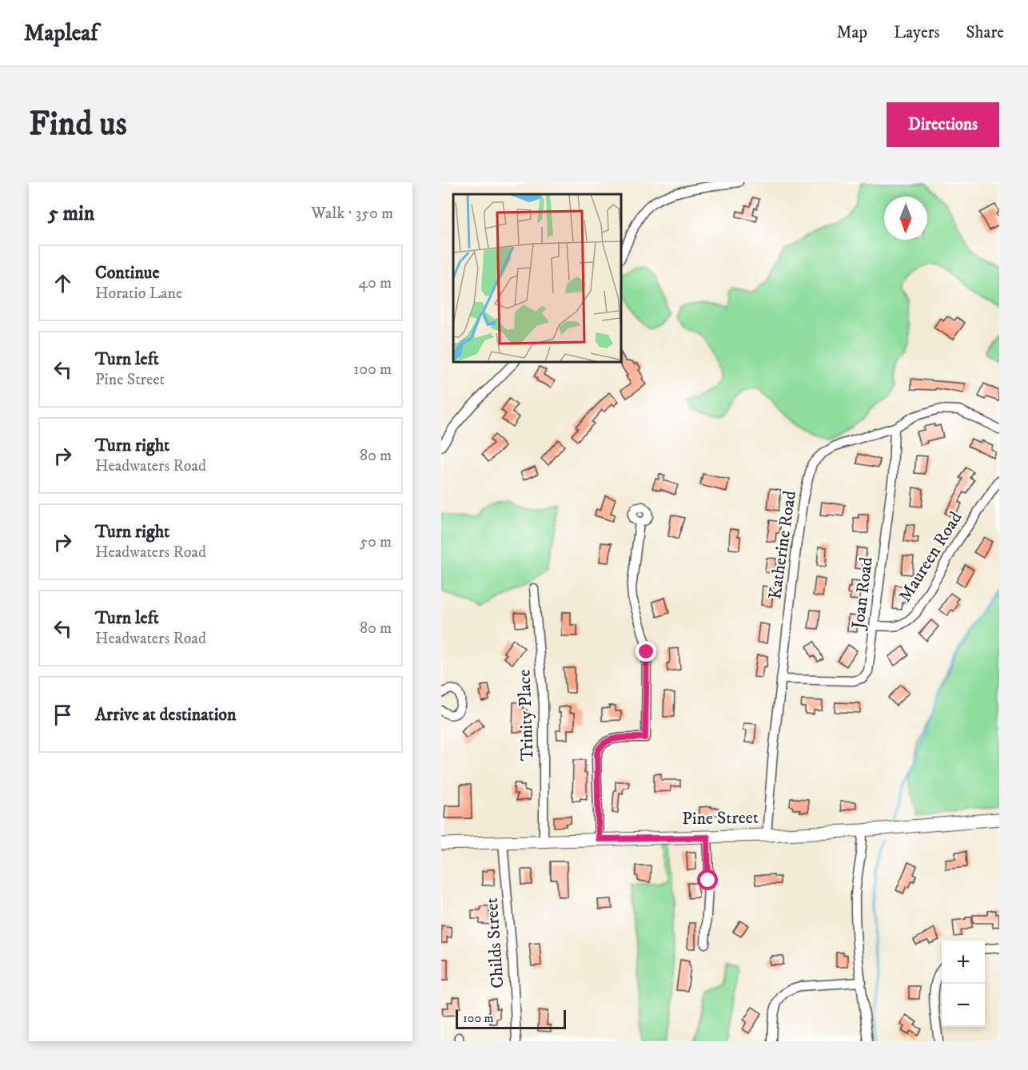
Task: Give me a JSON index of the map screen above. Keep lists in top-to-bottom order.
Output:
{
  "streets": {
    "main road": ["Pine Street"],
    "street": [
      "Katherine Road",
      "Maureen Road",
      "Joan Road",
      "Trinity Place",
      "Childs Street"
    ]
  },
  "crossings": [
    ["Katherine Road", "Joan Road"],
    ["Katherine Road", "Pine Street"],
    ["Maureen Road", "Joan Road"],
    ["Trinity Place", "Pine Street"],
    ["Pine Street", "Childs Street"]
  ],
  "scale_bar": "100 m",
  "north": "bottom",
  "page": {
    "header": "Mapleaf",
    "nav": ["Map", "Layers", "Share"],
    "buttons": "Directions",
    "title": "Find us",
    "heading": ["5 min", "Walk · 350 m"],
    "list": [
      ["Continue", "Horatio Lane", "40 m"],
      ["Turn left", "Pine Street", "100 m"],
      ["Turn right", "Headwaters Road", "80 m"],
      ["Turn right", "Headwaters Road", "50 m"],
      ["Turn left", "Headwaters Road", "80 m"],
      "Arrive at destination"
    ],
    "map_buttons": ["+", "−"],
    "scale": "100 m"
  }
}
